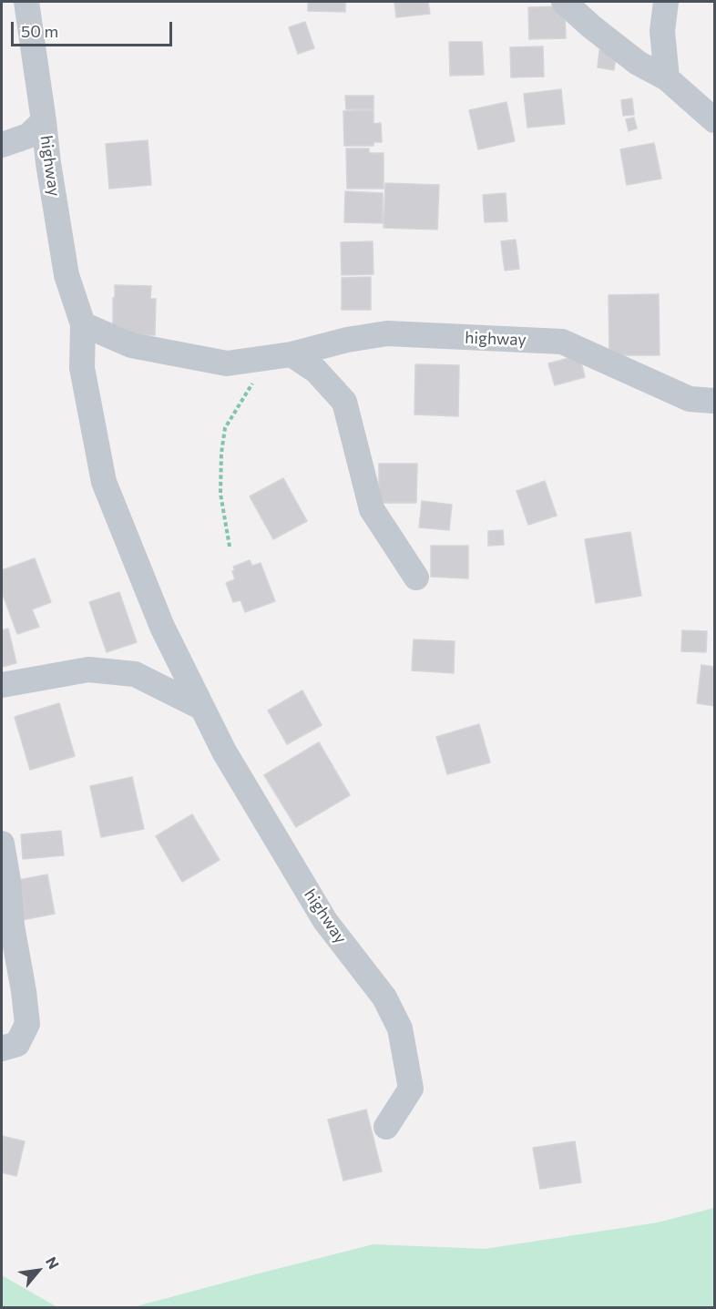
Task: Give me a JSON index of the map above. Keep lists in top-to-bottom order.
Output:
{
  "streets": {
    "street": ["highway"]
  },
  "scale_bar": "50 m",
  "north": "top right"
}
